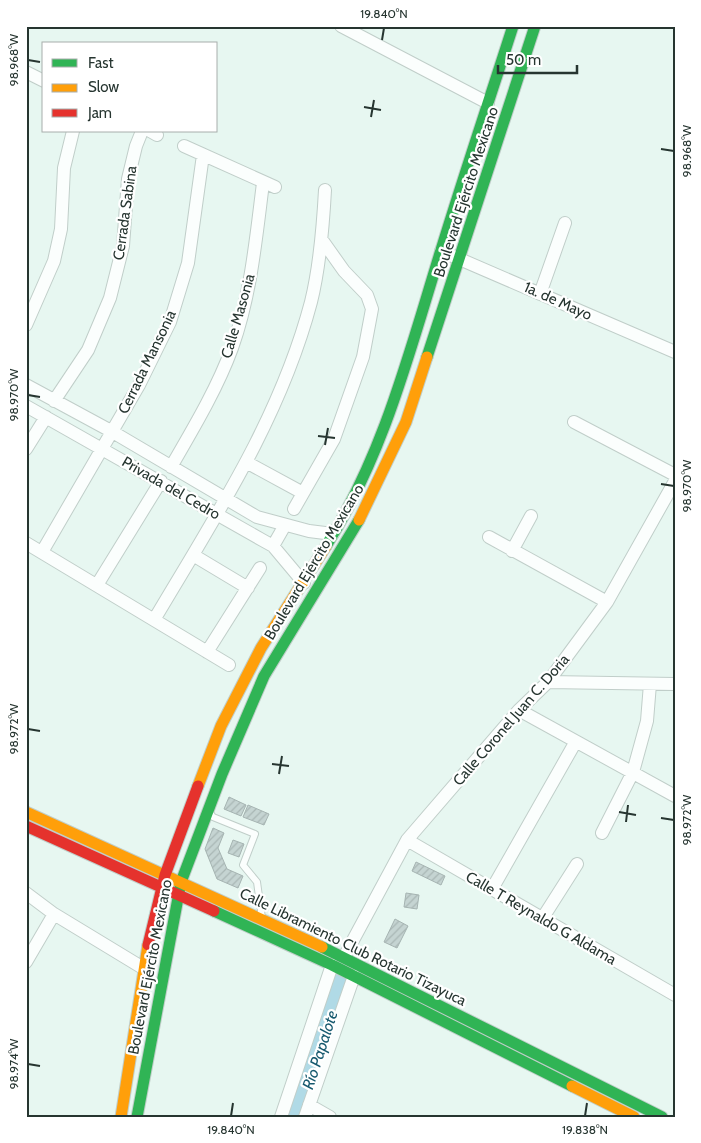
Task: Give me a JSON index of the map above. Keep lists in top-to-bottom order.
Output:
{
  "streets": {
    "main road": ["Boulevard Ejército Mexicano", "Calle Libramiento Club Rotario Tizayuca"],
    "street": [
      "Cerrada Sabina",
      "1a. de Mayo",
      "Calle Masonia",
      "Cerrada Mansonia",
      "Privada del Cedro",
      "Calle Coronel Juan C. Doria",
      "Calle T Reynaldo G Aldama"
    ]
  },
  "crossings": [
    ["Boulevard Ejército Mexicano", "1a. de Mayo"],
    ["Boulevard Ejército Mexicano", "Privada del Cedro"],
    ["Boulevard Ejército Mexicano", "Calle Libramiento Club Rotario Tizayuca"],
    ["Cerrada Sabina", "Privada del Cedro"],
    ["Calle Masonia", "Cerrada Mansonia"],
    ["Calle Masonia", "Privada del Cedro"],
    ["Cerrada Mansonia", "Privada del Cedro"],
    ["Calle Coronel Juan C. Doria", "Calle T Reynaldo G Aldama"],
    ["Calle Coronel Juan C. Doria", "Calle Libramiento Club Rotario Tizayuca"]
  ],
  "water": ["Río Papalote"],
  "legend": ["Fast", "Slow", "Jam"],
  "scale_bar": "50 m",
  "coordinates": [
    "19.840°N",
    "98.968°W",
    "98.970°W",
    "98.972°W",
    "98.974°W",
    "19.838°N"
  ]
}
